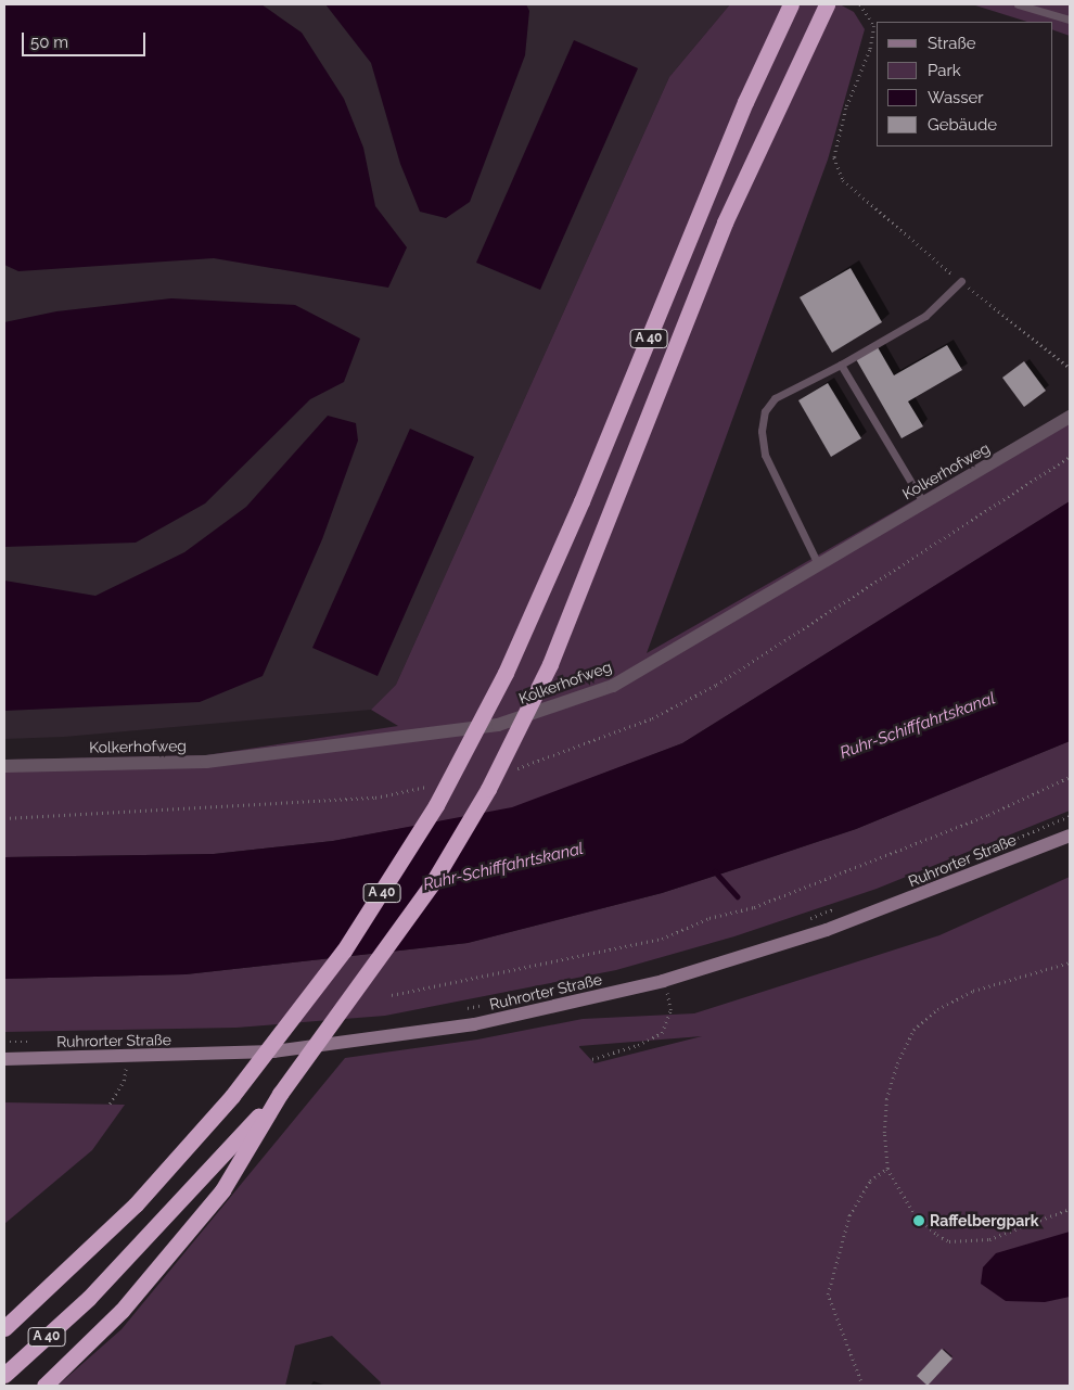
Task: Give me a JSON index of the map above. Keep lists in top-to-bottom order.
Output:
{
  "streets": {
    "highway": ["A 40"],
    "main road": ["Ruhrorter Straße"],
    "street": ["Kolkerhofweg"]
  },
  "water": ["Ruhr-Schifffahrtskanal"],
  "places": ["Raffelbergpark"],
  "legend": [
    "Straße",
    "Park",
    "Wasser",
    "Gebäude"
  ],
  "scale_bar": "50 m"
}
